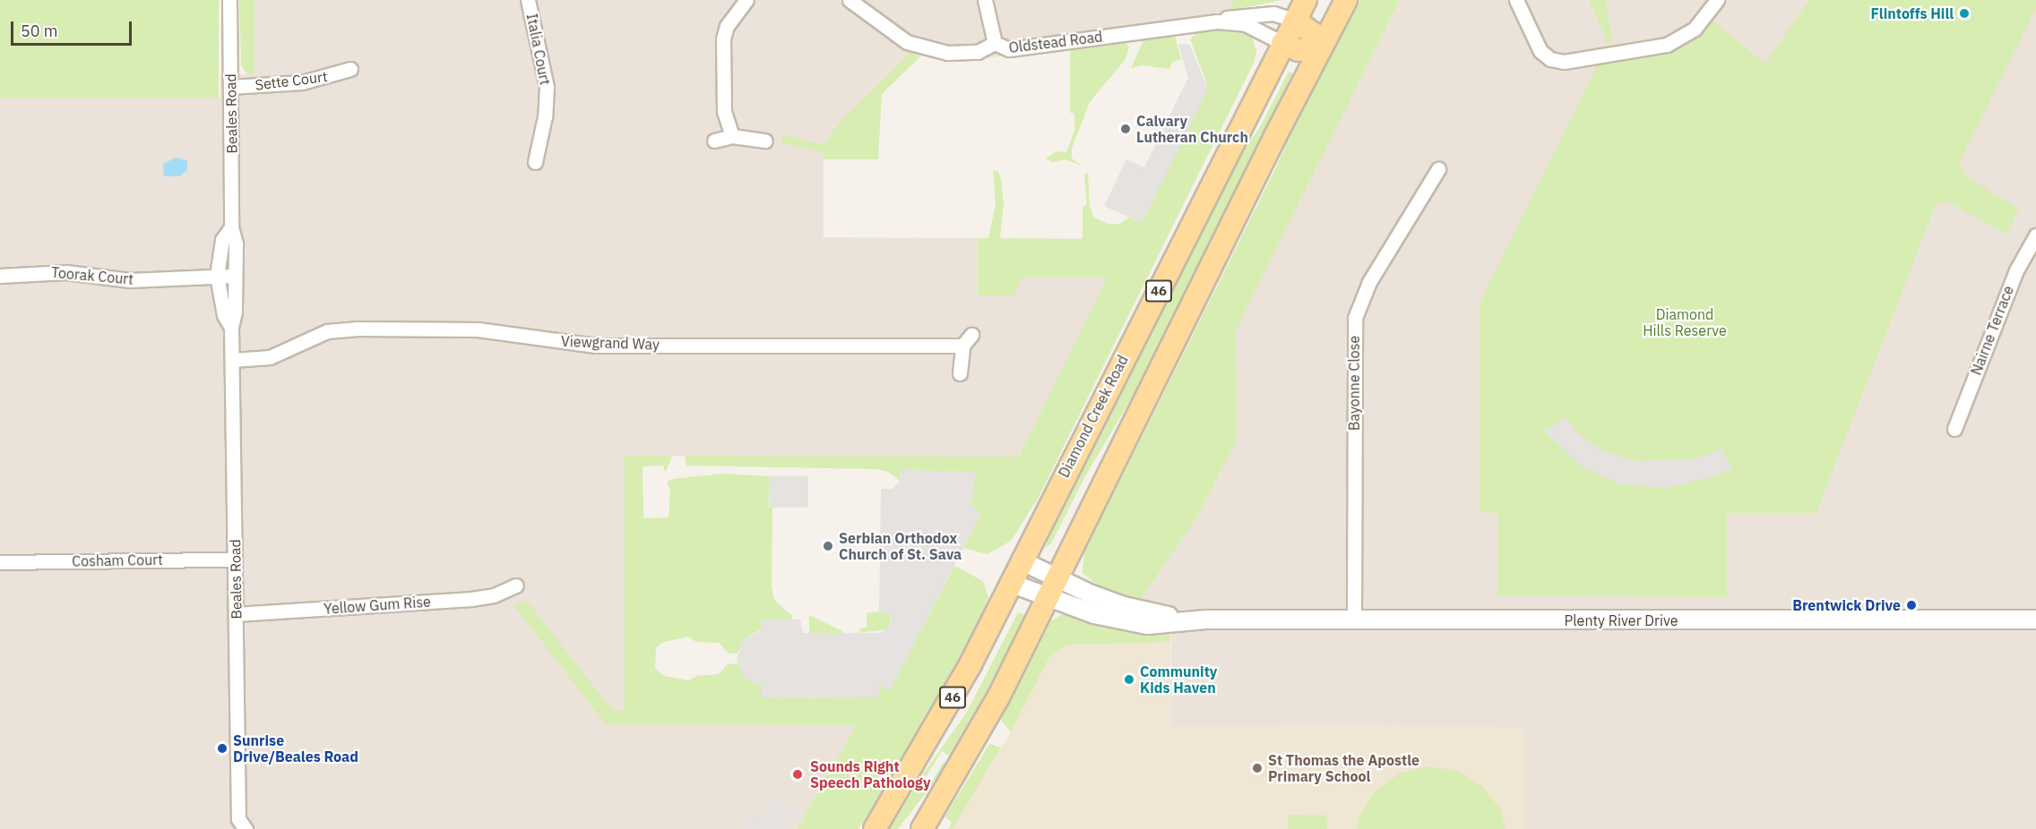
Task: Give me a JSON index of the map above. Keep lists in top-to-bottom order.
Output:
{
  "streets": {
    "main road": ["46", "Diamond Creek Road"],
    "street": [
      "Oldstead Road",
      "Italia Court",
      "Sette Court",
      "Beales Road",
      "Toorak Court",
      "Nairne Terrace",
      "Viewgrand Way",
      "Bayonne Close",
      "Cosham Court",
      "Yellow Gum Rise",
      "Plenty River Drive"
    ]
  },
  "crossings": [
    ["Oldstead Road", "Diamond Creek Road"],
    ["Sette Court", "Beales Road"],
    ["Beales Road", "Toorak Court"],
    ["Beales Road", "Viewgrand Way"],
    ["Beales Road", "Cosham Court"],
    ["Beales Road", "Yellow Gum Rise"],
    ["46", "Plenty River Drive"],
    ["Bayonne Close", "Plenty River Drive"],
    ["Diamond Creek Road", "Plenty River Drive"]
  ],
  "parks": ["Diamond Hills Reserve"],
  "places": [
    "Flintoffs Hill",
    "Calvary Lutheran Church",
    "Serbian Orthodox Church of St. Sava",
    "Brentwick Drive",
    "Community Kids Haven",
    "Sunrise Drive/Beales Road",
    "St Thomas the Apostle Primary School",
    "Sounds Right Speech Pathology"
  ],
  "scale_bar": "50 m"
}
